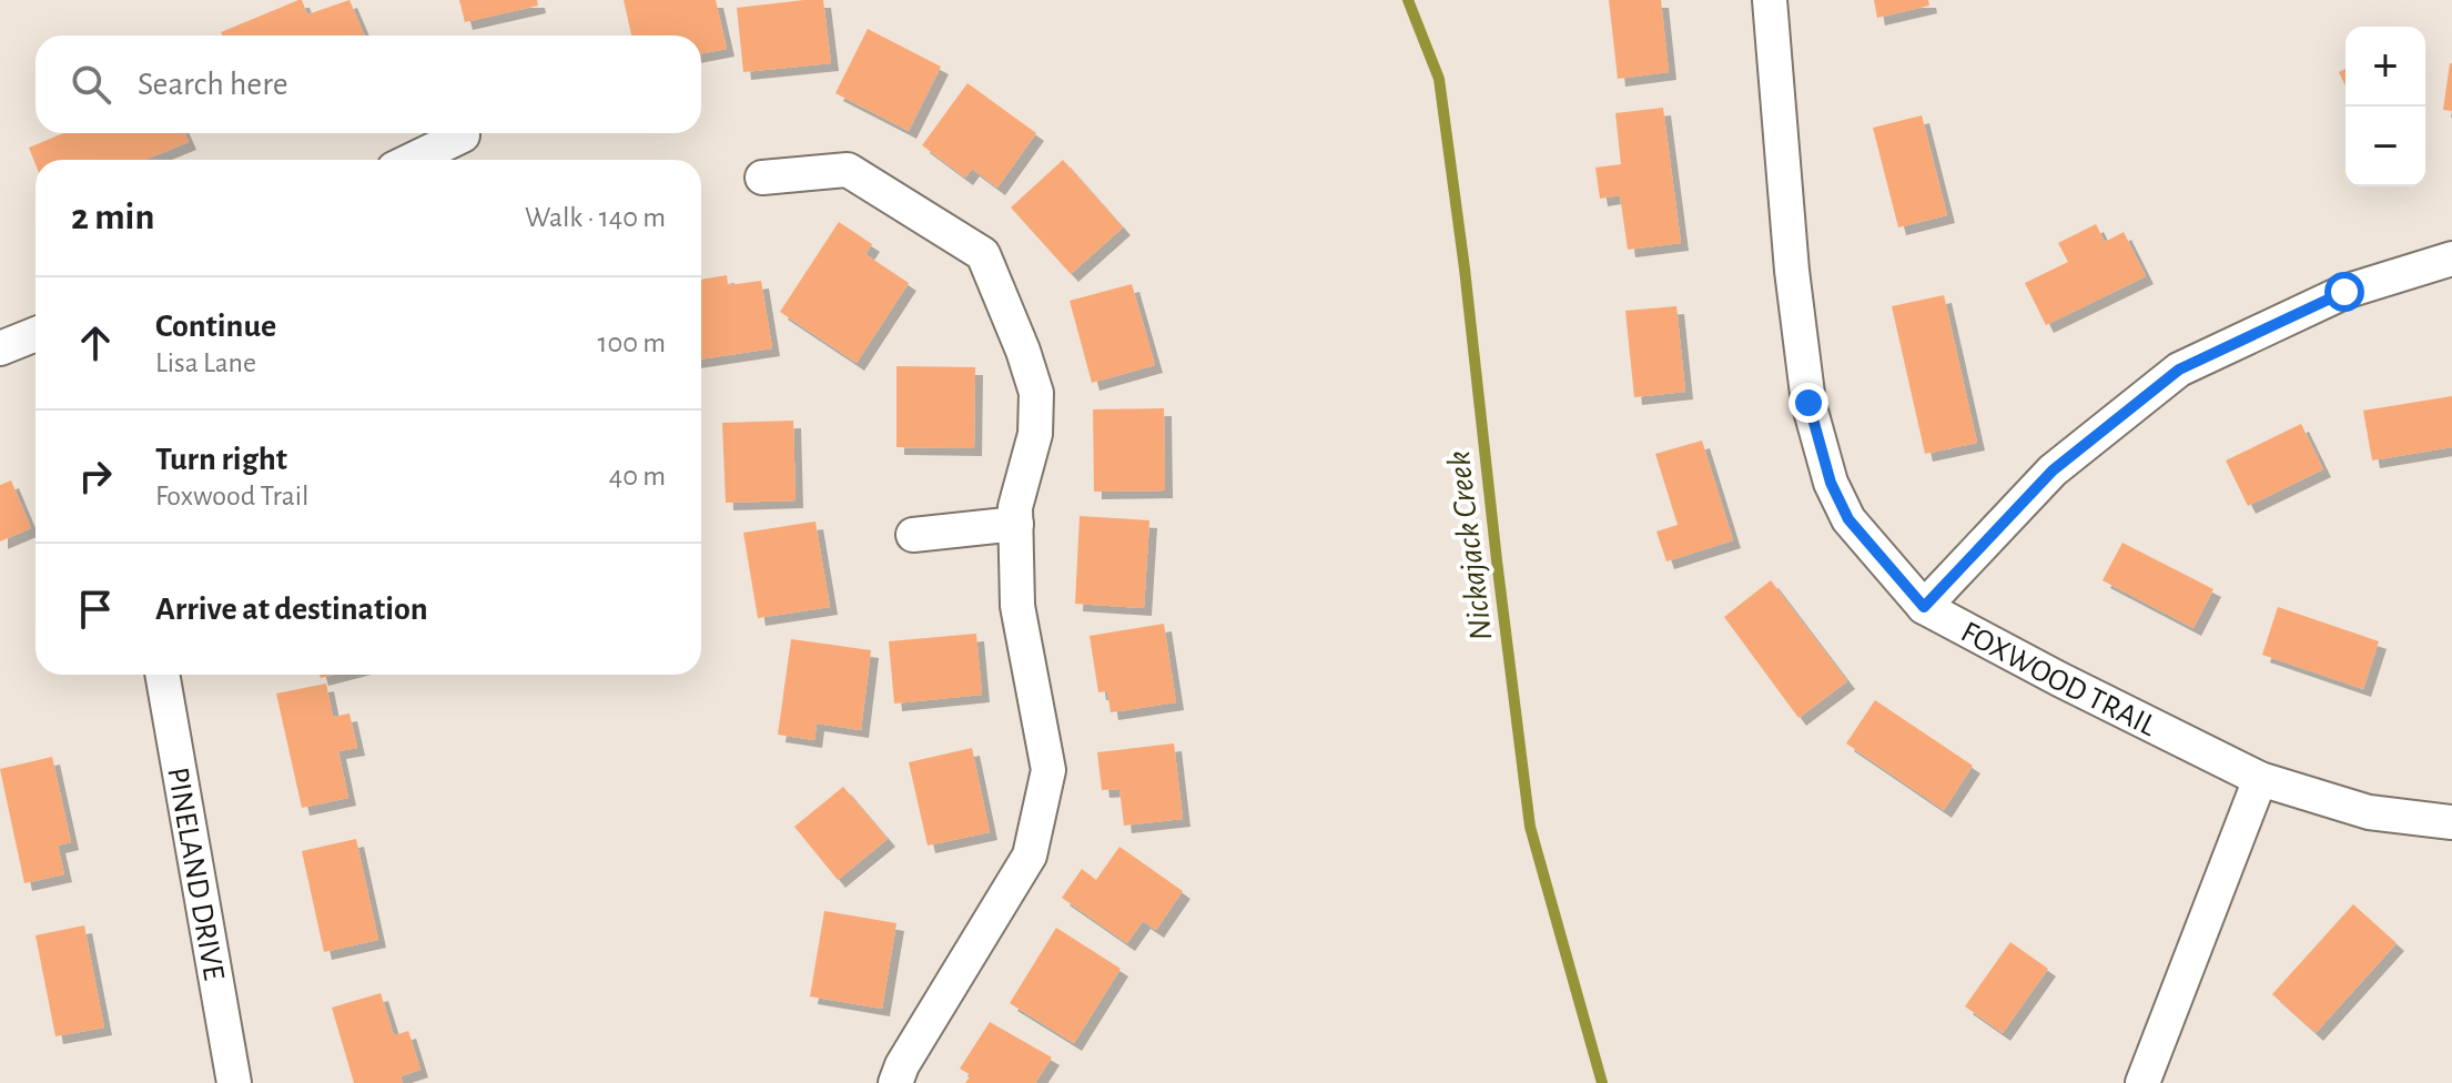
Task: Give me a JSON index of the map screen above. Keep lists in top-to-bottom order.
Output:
{
  "streets": {
    "street": ["FOXWOOD TRAIL", "PINELAND DRIVE"]
  },
  "water": ["Nickajack Creek"],
  "page": {
    "map_buttons": ["+", "−"],
    "search": "Search here",
    "heading": ["2 min", "Walk · 140 m"],
    "list": [
      ["Continue", "Lisa Lane", "100 m"],
      ["Turn right", "Foxwood Trail", "40 m"],
      "Arrive at destination"
    ]
  }
}
